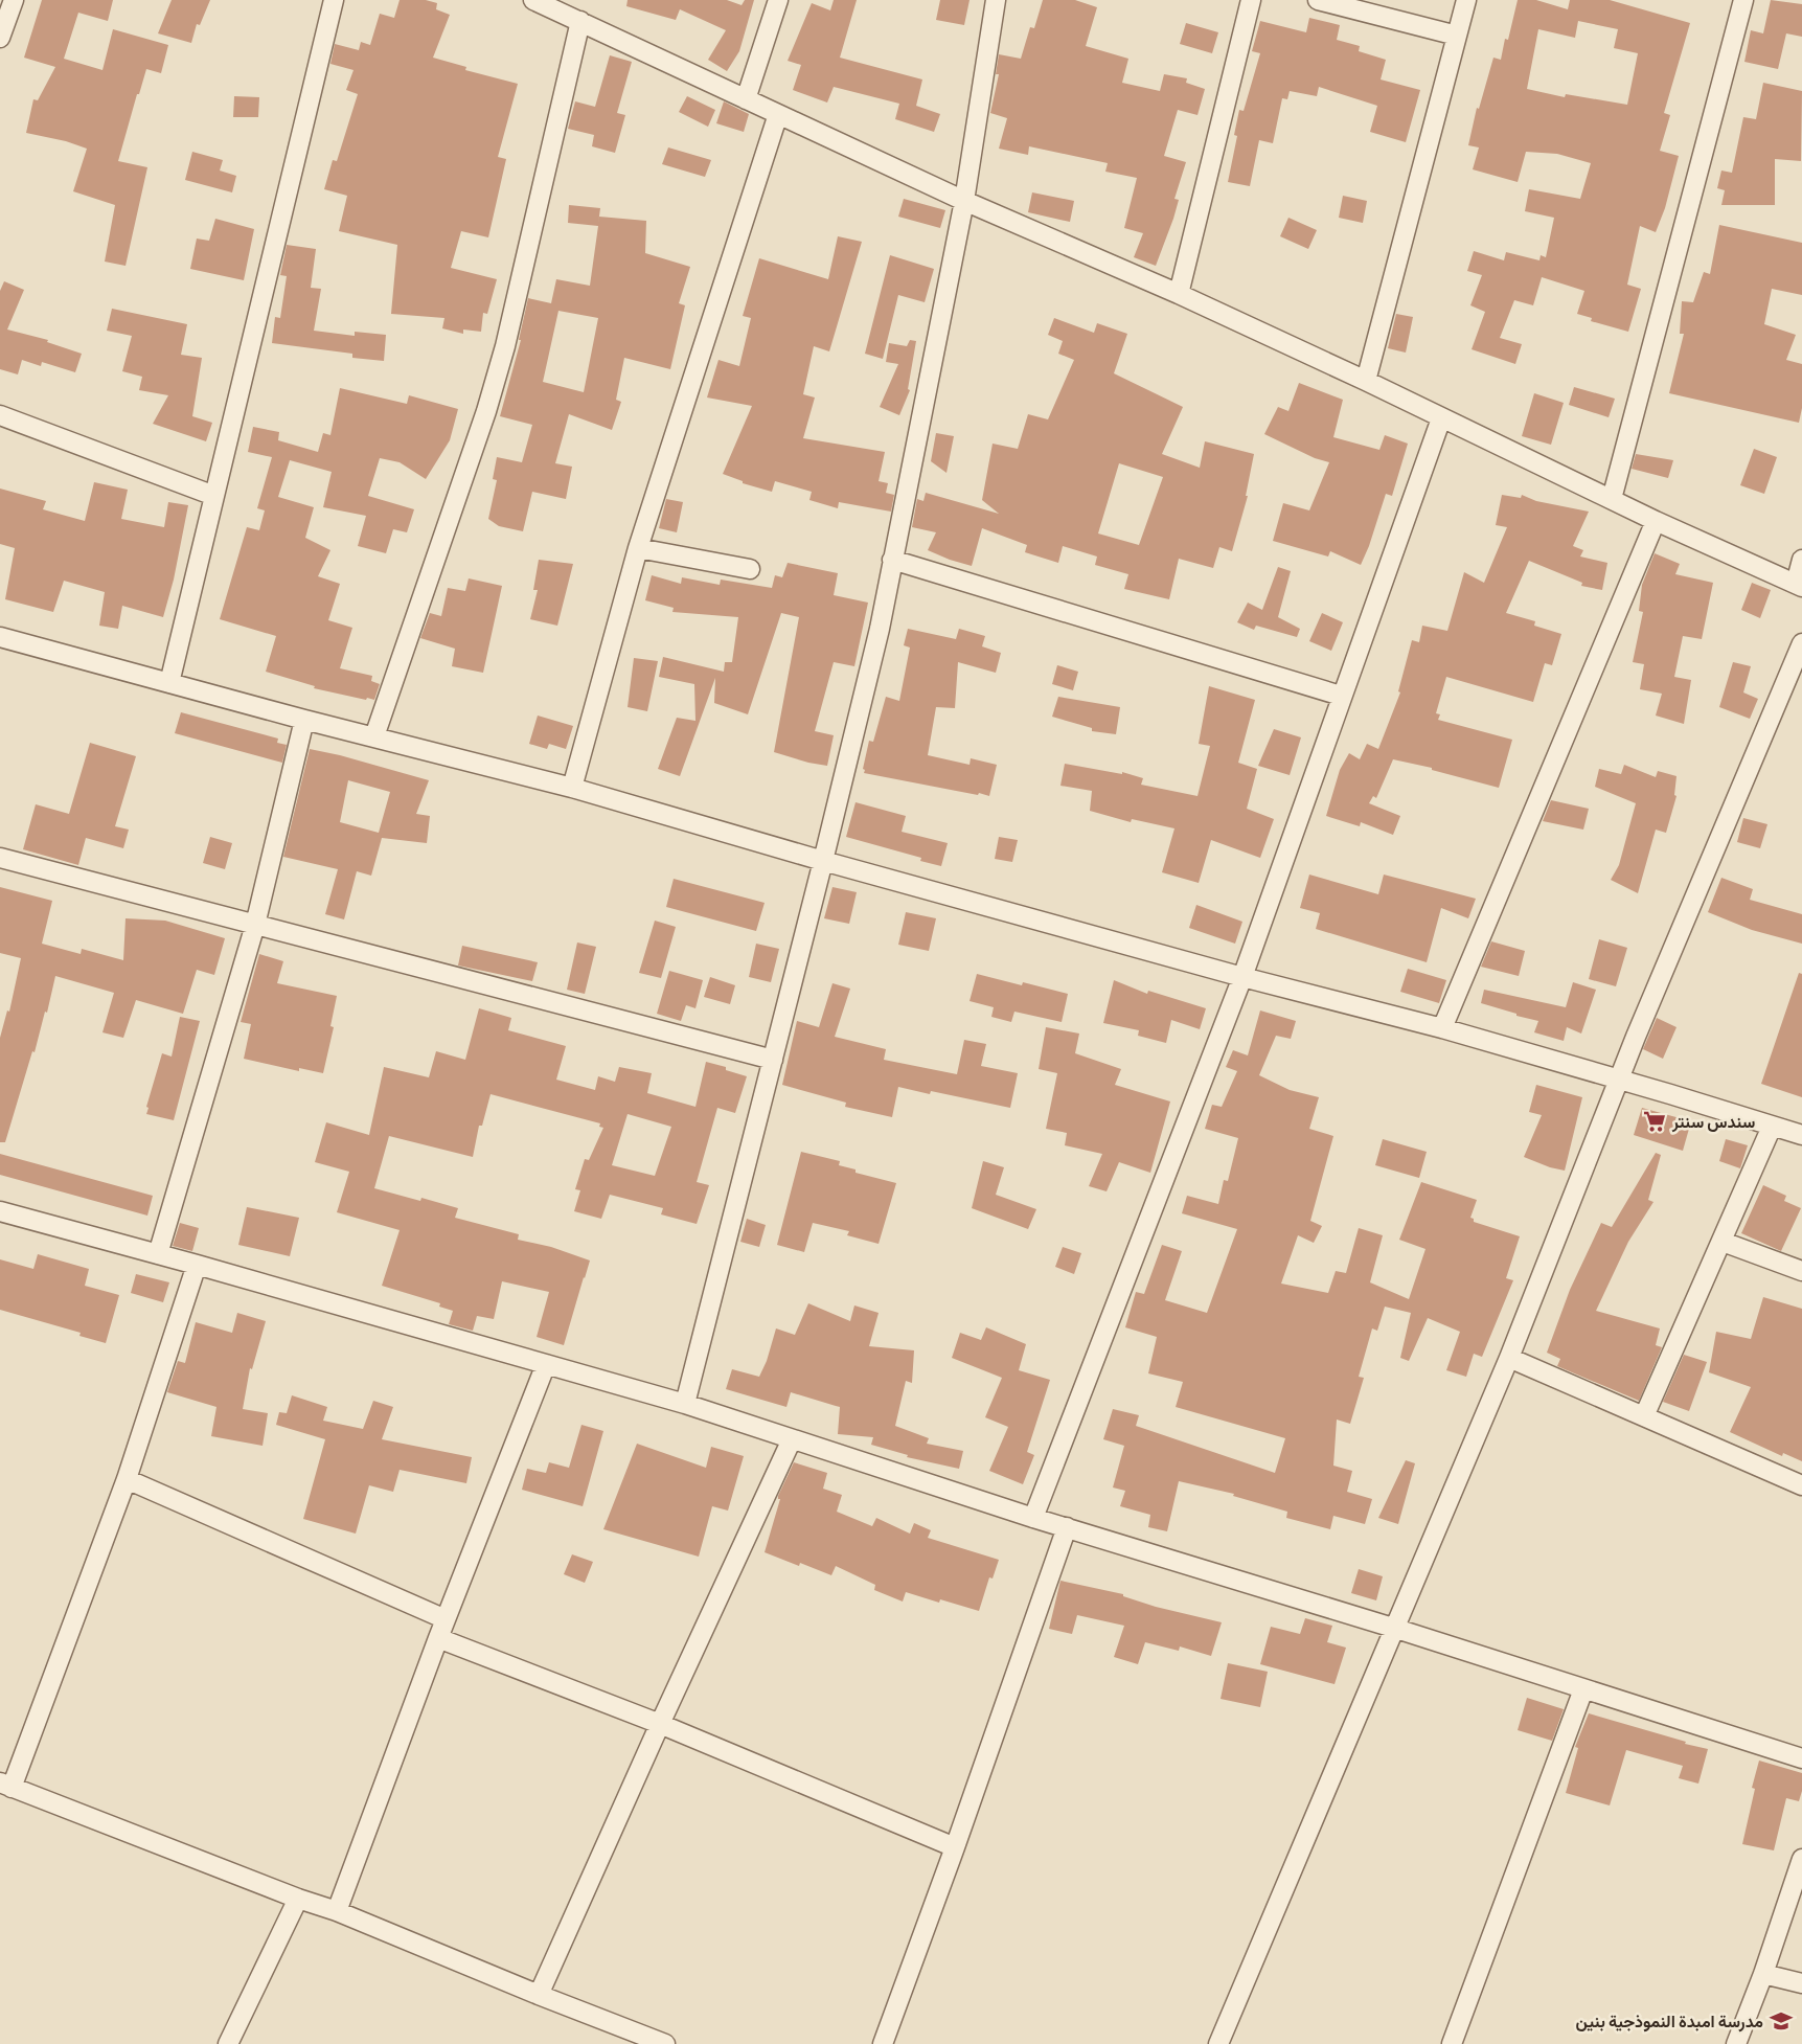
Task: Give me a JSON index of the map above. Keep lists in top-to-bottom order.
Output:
{
  "places": {
    "supermarket": ["سندس سنتر"],
    "school or university": ["مدرسة امبدة النموذجية بنين"]
  }
}
